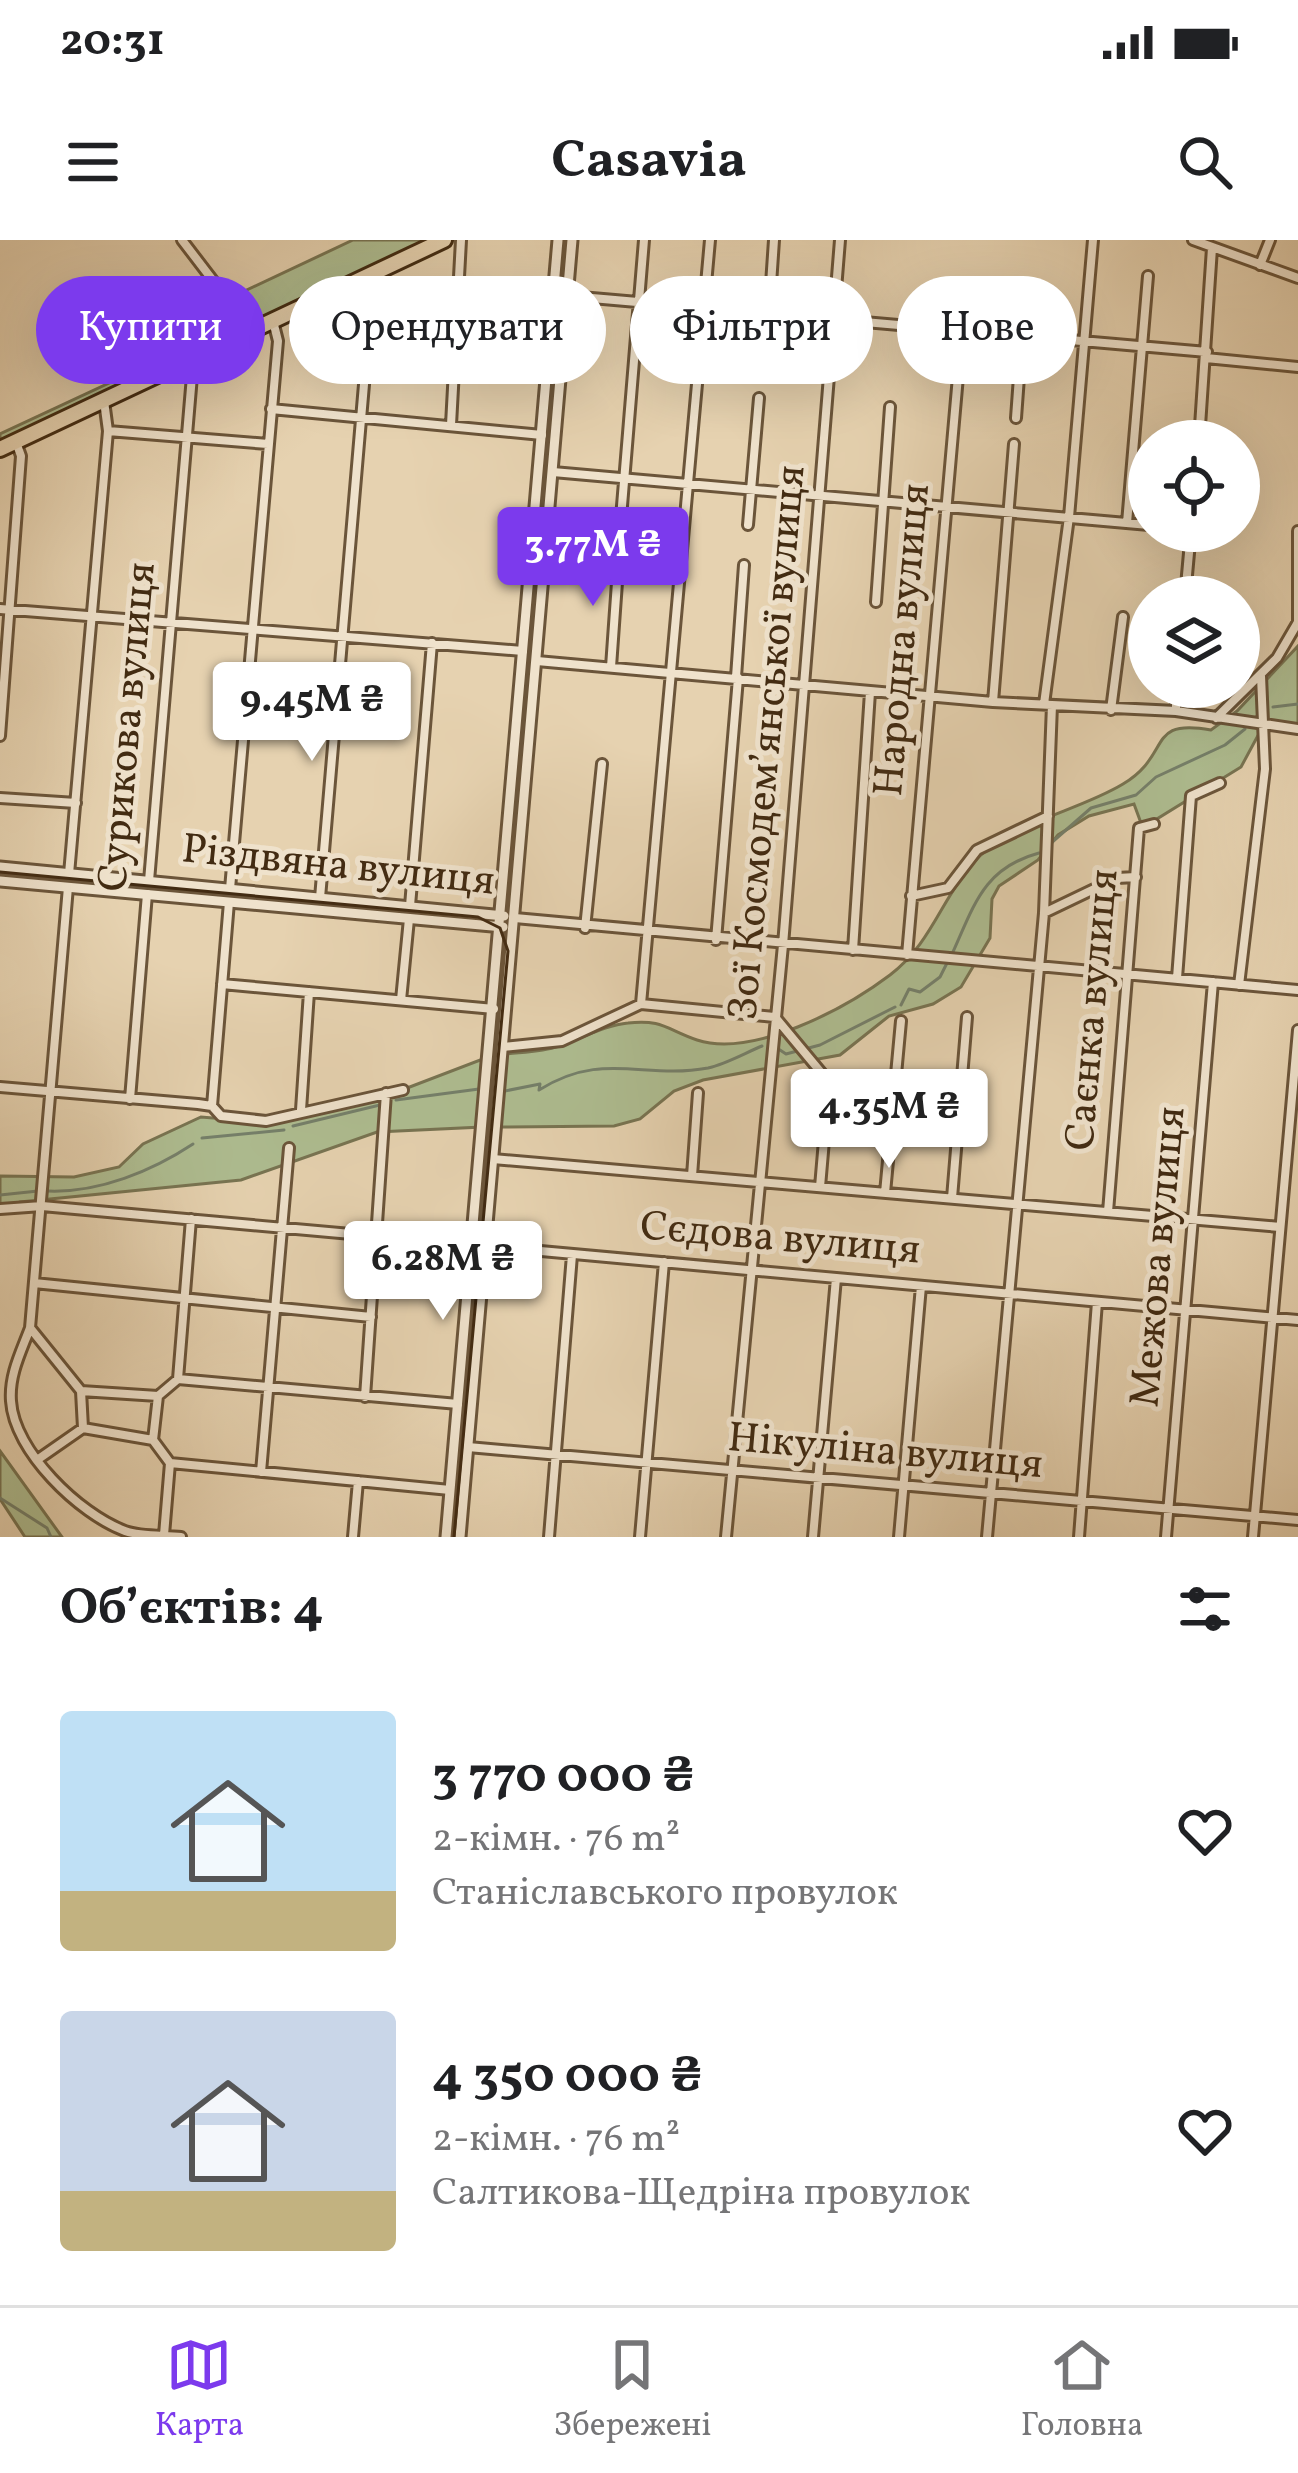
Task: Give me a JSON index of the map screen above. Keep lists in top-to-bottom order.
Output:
{
  "streets": {
    "street": [
      "Народна вулиця",
      "Сурикова вулиця",
      "Зої Космодем’янської вулиця",
      "Різдвяна вулиця",
      "Саєнка вулиця",
      "Сєдова вулиця",
      "Межова вулиця",
      "Нікуліна вулиця"
    ]
  },
  "crossings": [
    ["Народна вулиця", "Різдвяна вулиця"],
    ["Сурикова вулиця", "Різдвяна вулиця"],
    ["Зої Космодем’янської вулиця", "Різдвяна вулиця"],
    ["Зої Космодем’янської вулиця", "Сєдова вулиця"],
    ["Зої Космодем’янської вулиця", "Нікуліна вулиця"],
    ["Різдвяна вулиця", "Саєнка вулиця"],
    ["Різдвяна вулиця", "Межова вулиця"],
    ["Сєдова вулиця", "Межова вулиця"],
    ["Межова вулиця", "Нікуліна вулиця"]
  ],
  "page": {
    "status": "20:31",
    "header": "Casavia",
    "chip": [
      "Купити",
      "Орендувати",
      "Фільтри",
      "Нове"
    ],
    "price": [
      "3.77M ₴",
      "9.45M ₴",
      "4.35M ₴",
      "6.28M ₴"
    ],
    "heading": "Об’єктів: 4",
    "list": [
      {
        "name": "3 770 000 ₴",
        "note": "2-кімн. · 76 m² · Станіславського провулок"
      },
      {
        "name": "4 350 000 ₴",
        "note": "2-кімн. · 76 m² · Салтикова-Щедріна провулок"
      }
    ],
    "tabs": ["Карта", "Збережені", "Головна"]
  }
}
